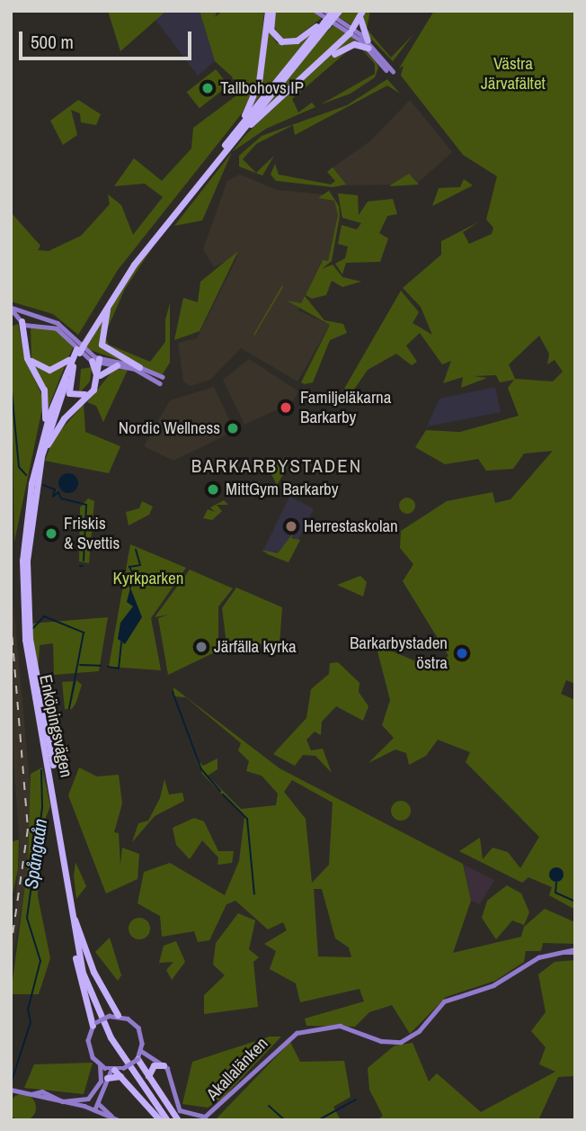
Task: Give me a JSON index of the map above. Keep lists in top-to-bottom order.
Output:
{
  "streets": {
    "highway": ["Enköpingsvägen"],
    "main road": ["Akallalänken"]
  },
  "districts": ["BARKARBYSTADEN"],
  "water": ["Spångaån"],
  "parks": ["Västra Järvafältet", "Kyrkparken"],
  "places": [
    "Tallbohovs IP",
    "Familjeläkarna Barkarby",
    "Nordic Wellness",
    "MittGym Barkarby",
    "Herrestaskolan",
    "Friskis & Svettis",
    "Järfälla kyrka",
    "Barkarbystaden östra"
  ],
  "scale_bar": "500 m"
}
